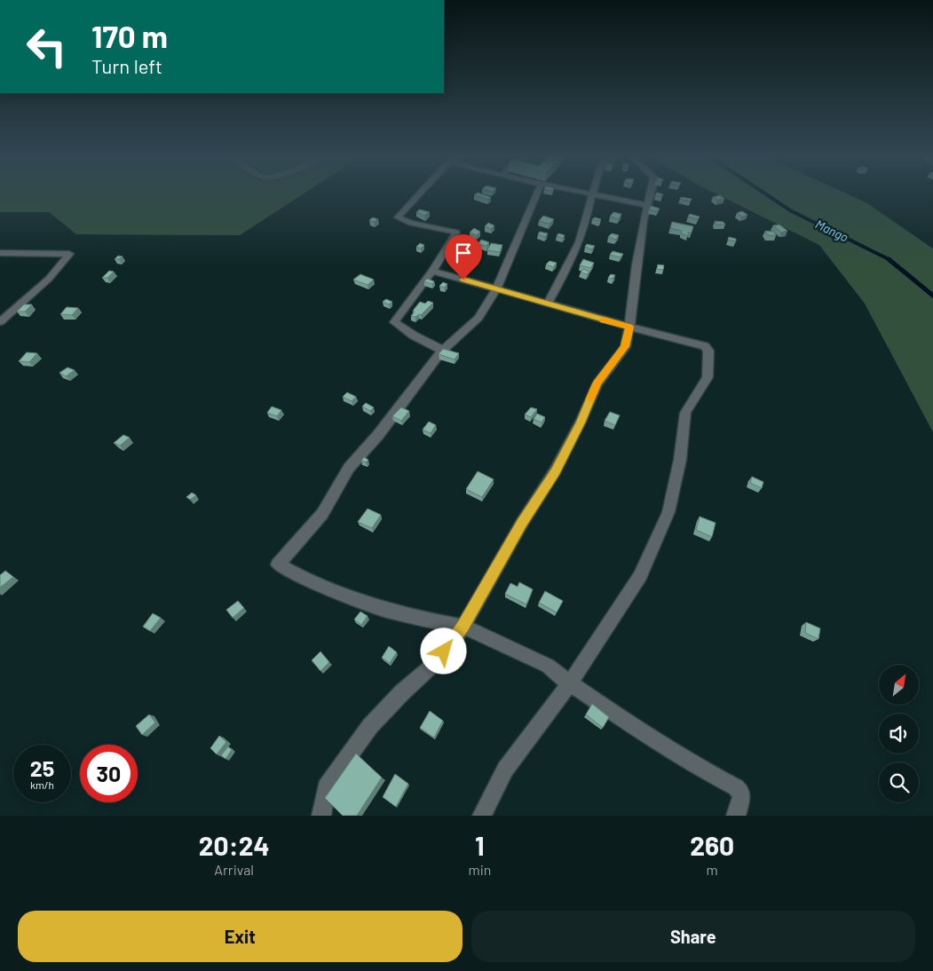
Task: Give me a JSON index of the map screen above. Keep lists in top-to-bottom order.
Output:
{
  "water": ["Mango"],
  "north": "top right",
  "page": {
    "turn": ["170 m", "Turn left"],
    "speed": "25 km/h",
    "limit": "30",
    "eta": [
      "20:24",
      "Arrival",
      "1",
      "min",
      "260",
      "m"
    ],
    "buttons": ["Exit", "Share"]
  }
}
